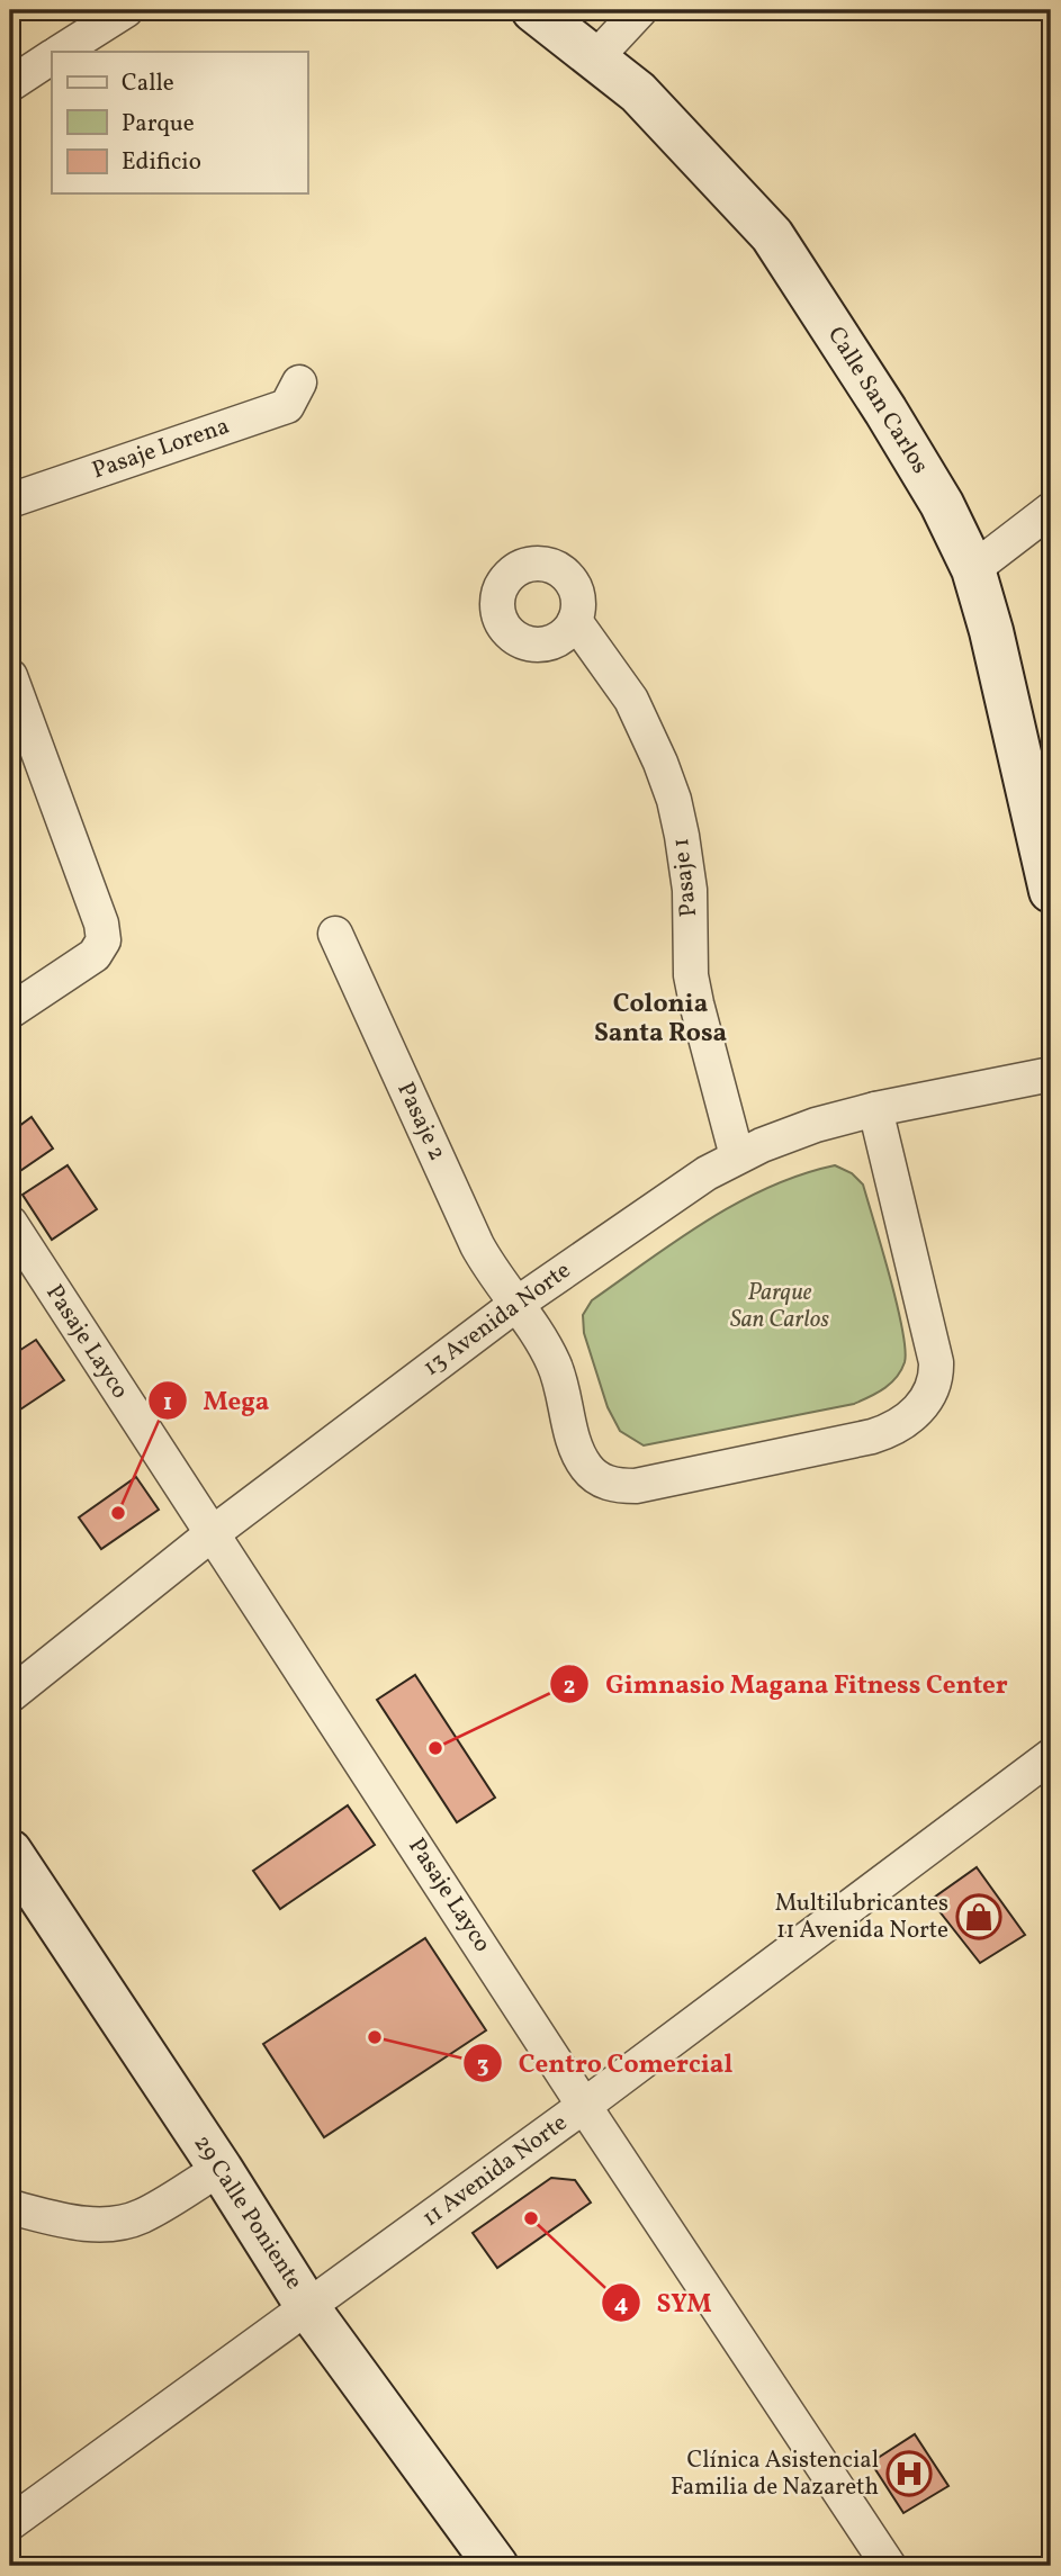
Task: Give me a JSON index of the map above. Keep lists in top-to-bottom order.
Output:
{
  "streets": {
    "street": [
      "Calle San Carlos",
      "Pasaje Lorena",
      "Pasaje 1",
      "Pasaje 2",
      "13 Avenida Norte",
      "Pasaje Layco",
      "11 Avenida Norte",
      "29 Calle Poniente"
    ]
  },
  "crossings": [
    ["Pasaje 1", "13 Avenida Norte"],
    ["Pasaje 2", "13 Avenida Norte"],
    ["13 Avenida Norte", "Pasaje Layco"],
    ["Pasaje Layco", "11 Avenida Norte"],
    ["11 Avenida Norte", "29 Calle Poniente"]
  ],
  "districts": ["Colonia Santa Rosa"],
  "parks": ["Parque San Carlos"],
  "places": {
    "other": [
      "Mega",
      "Gimnasio Magana Fitness Center",
      "Centro Comercial",
      "SYM"
    ],
    "shop": ["Multilubricantes 11 Avenida Norte"],
    "hospital": ["Clínica Asistencial Familia de Nazareth"]
  },
  "legend": ["Calle", "Parque", "Edificio"]
}
